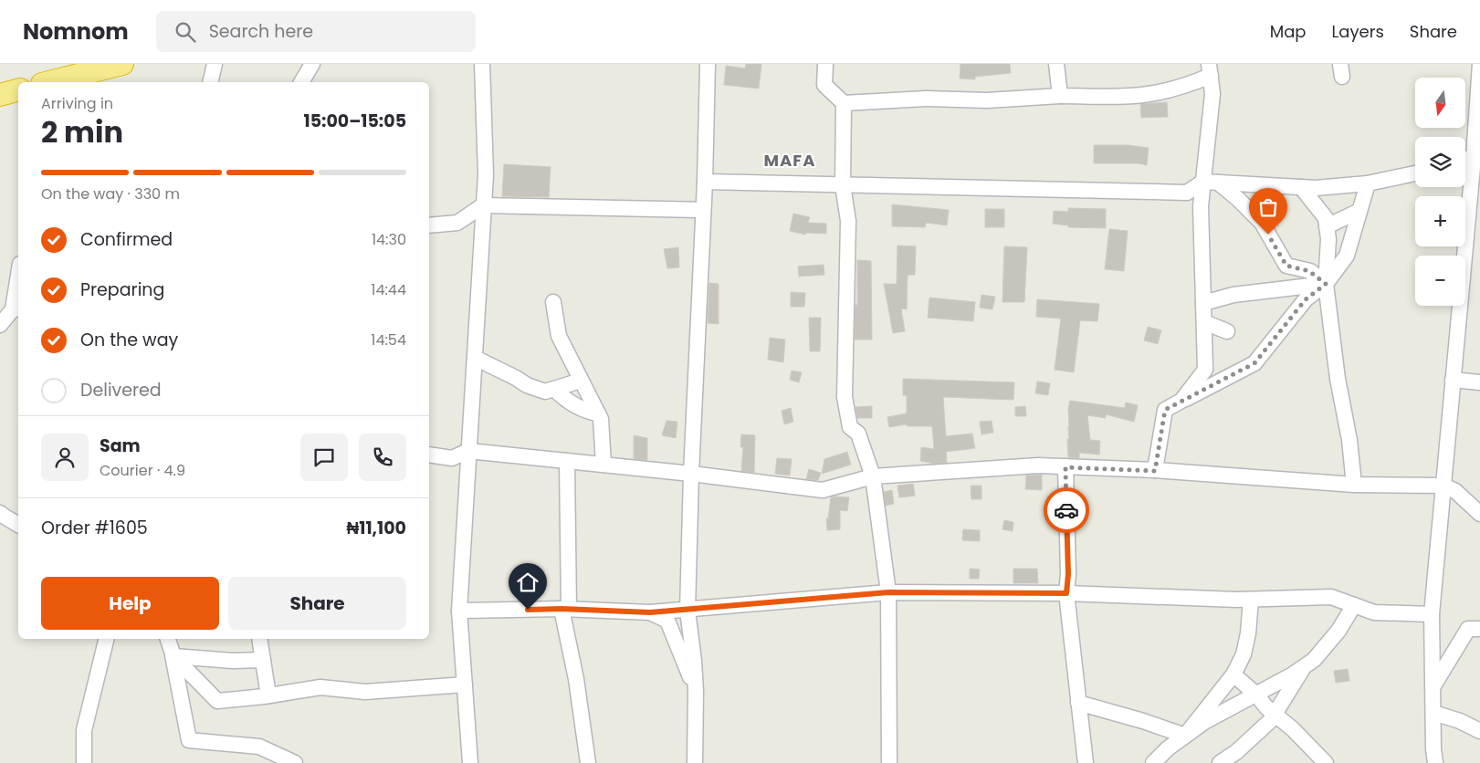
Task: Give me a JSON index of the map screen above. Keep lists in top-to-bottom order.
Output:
{
  "districts": ["MAFA"],
  "north": "bottom",
  "page": {
    "header": "Nomnom",
    "search": "Search here",
    "nav": ["Map", "Layers", "Share"],
    "map_buttons": ["+", "−"],
    "heading": ["2 min", "Arriving in", "15:00–15:05"],
    "panel": [
      "Sam",
      "Courier · 4.9",
      "Order #1605",
      "₦11,100"
    ],
    "bar": "On the way · 330 m",
    "list": [
      ["Confirmed", "14:30"],
      ["Preparing", "14:44"],
      ["On the way", "14:54"],
      "Delivered"
    ],
    "buttons": ["Help", "Share"]
  }
}
